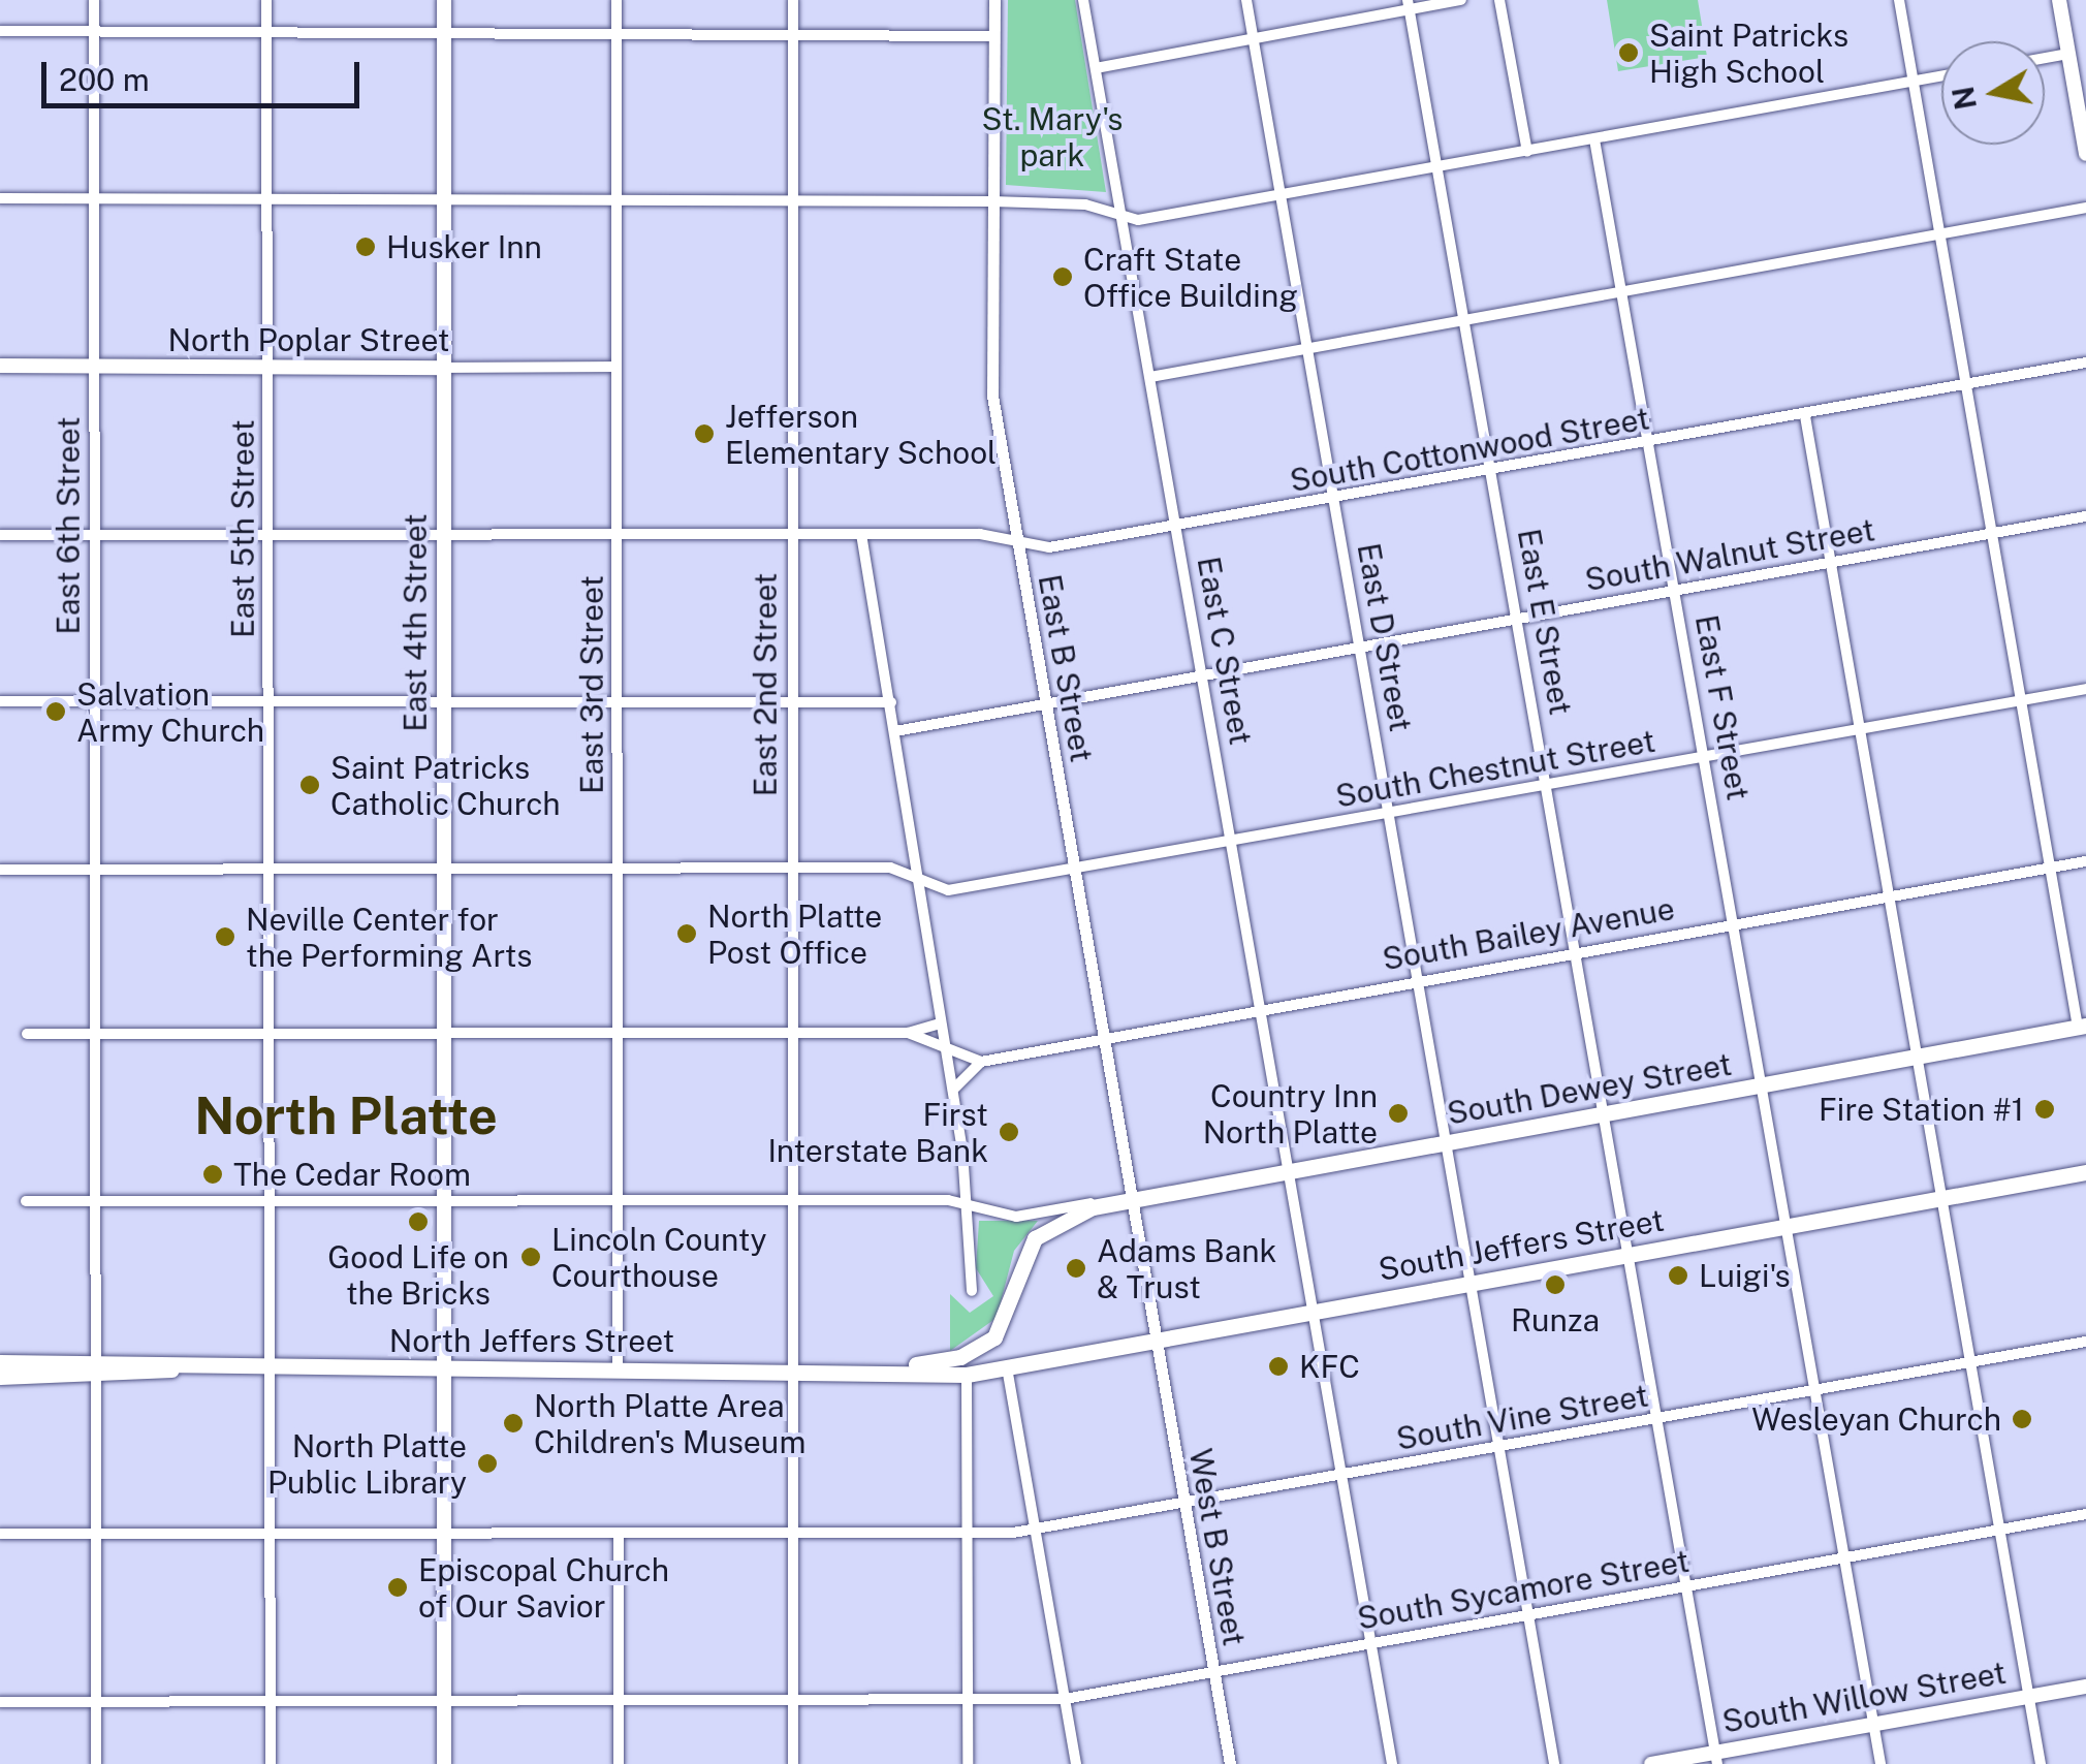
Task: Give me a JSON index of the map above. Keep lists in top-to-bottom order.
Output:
{
  "streets": {
    "highway": ["South Dewey Street", "South Jeffers Street", "North Jeffers Street"],
    "main road": ["North Poplar Street", "East 4th Street", "South Willow Street"],
    "street": [
      "South Cottonwood Street",
      "East 6th Street",
      "East 5th Street",
      "South Walnut Street",
      "East E Street",
      "East D Street",
      "East C Street",
      "East B Street",
      "East 3rd Street",
      "East 2nd Street",
      "East F Street",
      "South Chestnut Street",
      "South Bailey Avenue",
      "South Vine Street",
      "West B Street",
      "South Sycamore Street"
    ]
  },
  "crossings": [
    ["North Poplar Street", "East 6th Street"],
    ["North Poplar Street", "East 5th Street"],
    ["North Poplar Street", "East 4th Street"],
    ["North Poplar Street", "East 3rd Street"],
    ["South Cottonwood Street", "East 6th Street"],
    ["South Cottonwood Street", "East 5th Street"],
    ["South Cottonwood Street", "East E Street"],
    ["South Cottonwood Street", "East 4th Street"],
    ["South Cottonwood Street", "East D Street"],
    ["South Cottonwood Street", "East C Street"],
    ["South Cottonwood Street", "East B Street"],
    ["South Cottonwood Street", "East 3rd Street"],
    ["South Cottonwood Street", "East 2nd Street"],
    ["South Cottonwood Street", "East F Street"],
    ["East 6th Street", "South Chestnut Street"],
    ["East 6th Street", "South Dewey Street"],
    ["East 6th Street", "North Jeffers Street"],
    ["East 6th Street", "South Vine Street"],
    ["East 6th Street", "South Sycamore Street"],
    ["East 5th Street", "South Chestnut Street"],
    ["East 5th Street", "South Dewey Street"],
    ["East 5th Street", "North Jeffers Street"],
    ["East 5th Street", "South Vine Street"],
    ["East 5th Street", "South Sycamore Street"],
    ["South Walnut Street", "East E Street"],
    ["South Walnut Street", "East D Street"],
    ["South Walnut Street", "East C Street"],
    ["South Walnut Street", "East B Street"],
    ["South Walnut Street", "East F Street"],
    ["East E Street", "South Chestnut Street"],
    ["East E Street", "South Bailey Avenue"],
    ["East E Street", "South Dewey Street"],
    ["East E Street", "South Jeffers Street"],
    ["East E Street", "South Vine Street"],
    ["East E Street", "South Sycamore Street"],
    ["East E Street", "South Willow Street"],
    ["East 4th Street", "South Chestnut Street"],
    ["East 4th Street", "South Dewey Street"],
    ["East 4th Street", "North Jeffers Street"],
    ["East 4th Street", "South Vine Street"],
    ["East 4th Street", "South Sycamore Street"],
    ["East D Street", "South Chestnut Street"],
    ["East D Street", "South Bailey Avenue"],
    ["East D Street", "South Dewey Street"],
    ["East D Street", "South Jeffers Street"],
    ["East D Street", "South Vine Street"],
    ["East D Street", "South Sycamore Street"],
    ["East C Street", "South Chestnut Street"],
    ["East C Street", "South Bailey Avenue"],
    ["East C Street", "South Dewey Street"],
    ["East C Street", "South Jeffers Street"],
    ["East C Street", "South Vine Street"],
    ["East C Street", "South Sycamore Street"],
    ["East B Street", "South Chestnut Street"],
    ["East B Street", "South Bailey Avenue"],
    ["East B Street", "South Dewey Street"],
    ["East B Street", "South Jeffers Street"],
    ["East B Street", "West B Street"],
    ["East 3rd Street", "South Chestnut Street"],
    ["East 3rd Street", "South Dewey Street"],
    ["East 3rd Street", "North Jeffers Street"],
    ["East 2nd Street", "South Chestnut Street"],
    ["East 2nd Street", "South Dewey Street"],
    ["East 2nd Street", "North Jeffers Street"],
    ["East 2nd Street", "South Vine Street"],
    ["East 2nd Street", "South Sycamore Street"],
    ["East F Street", "South Chestnut Street"],
    ["East F Street", "South Bailey Avenue"],
    ["East F Street", "South Dewey Street"],
    ["East F Street", "South Jeffers Street"],
    ["East F Street", "South Vine Street"],
    ["East F Street", "South Sycamore Street"],
    ["East F Street", "South Willow Street"],
    ["South Dewey Street", "North Jeffers Street"],
    ["South Jeffers Street", "North Jeffers Street"],
    ["South Jeffers Street", "West B Street"],
    ["South Vine Street", "West B Street"],
    ["West B Street", "South Sycamore Street"]
  ],
  "districts": ["North Platte"],
  "parks": ["St. Mary's park"],
  "places": [
    "Saint Patricks High School",
    "Husker Inn",
    "Craft State Office Building",
    "Jefferson Elementary School",
    "Salvation Army Church",
    "Saint Patricks Catholic Church",
    "North Platte Post Office",
    "Neville Center for the Performing Arts",
    "Fire Station #1",
    "Country Inn North Platte",
    "First Interstate Bank",
    "The Cedar Room",
    "Good Life on the Bricks",
    "Lincoln County Courthouse",
    "Adams Bank & Trust",
    "Luigi's",
    "Runza",
    "KFC",
    "Wesleyan Church",
    "North Platte Area Children's Museum",
    "North Platte Public Library",
    "Episcopal Church of Our Savior"
  ],
  "scale_bar": "200 m",
  "north": "left"
}
